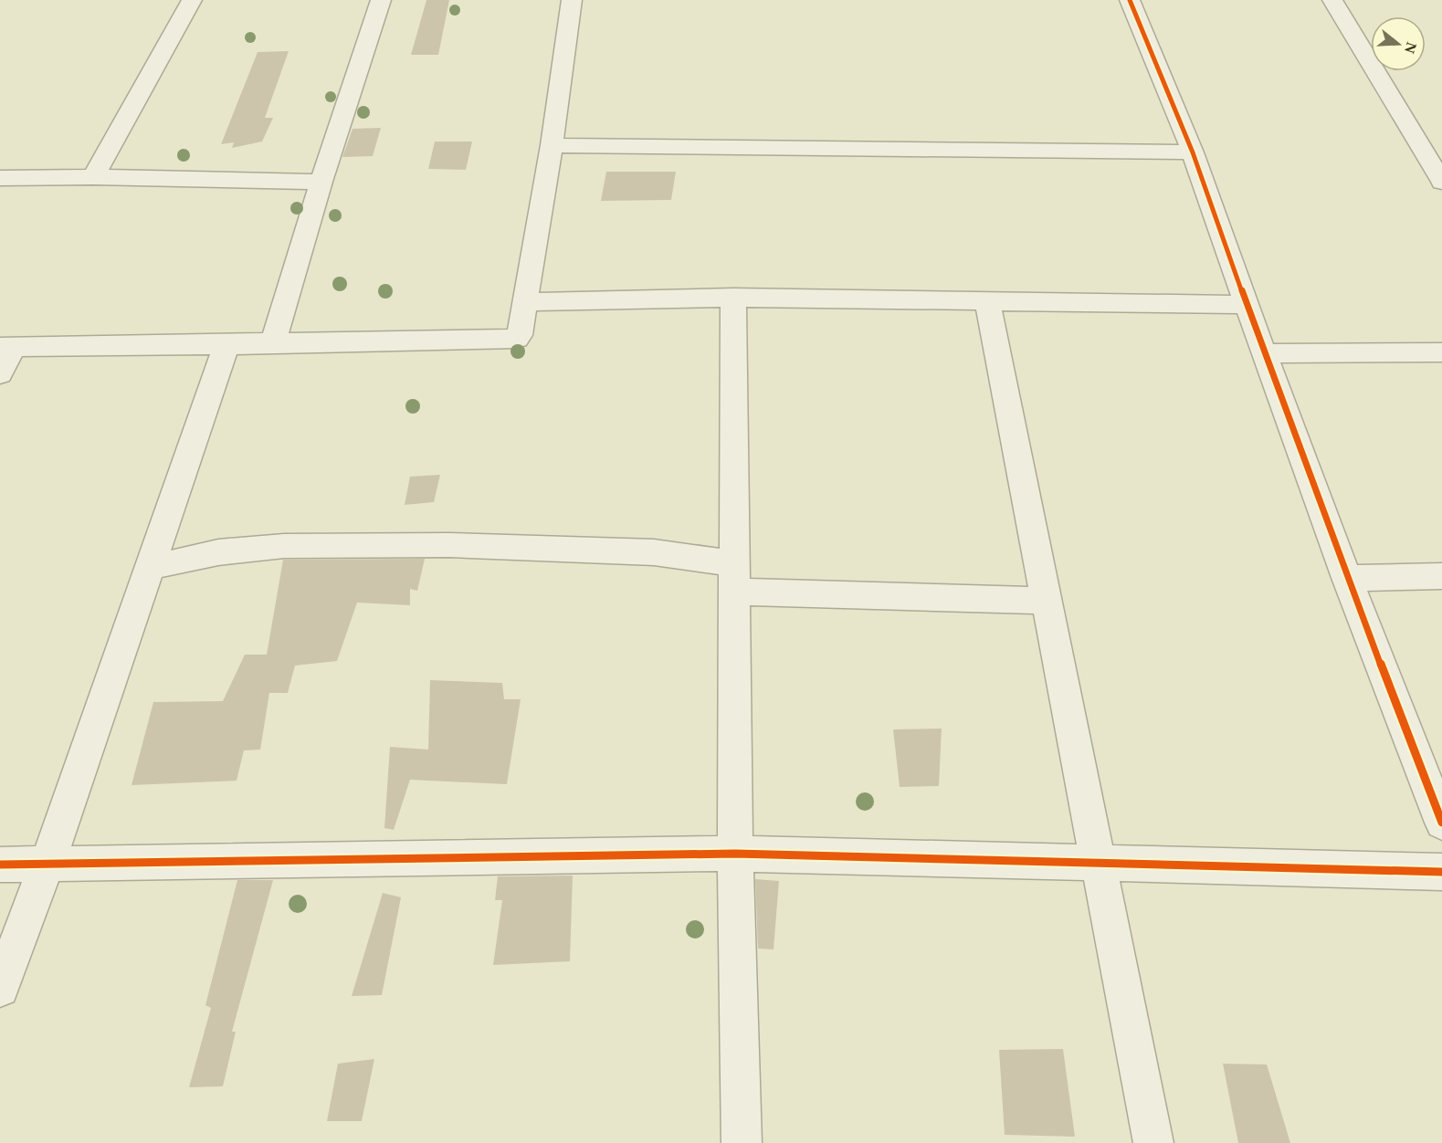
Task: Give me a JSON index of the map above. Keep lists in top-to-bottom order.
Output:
{
  "north": "right"
}
